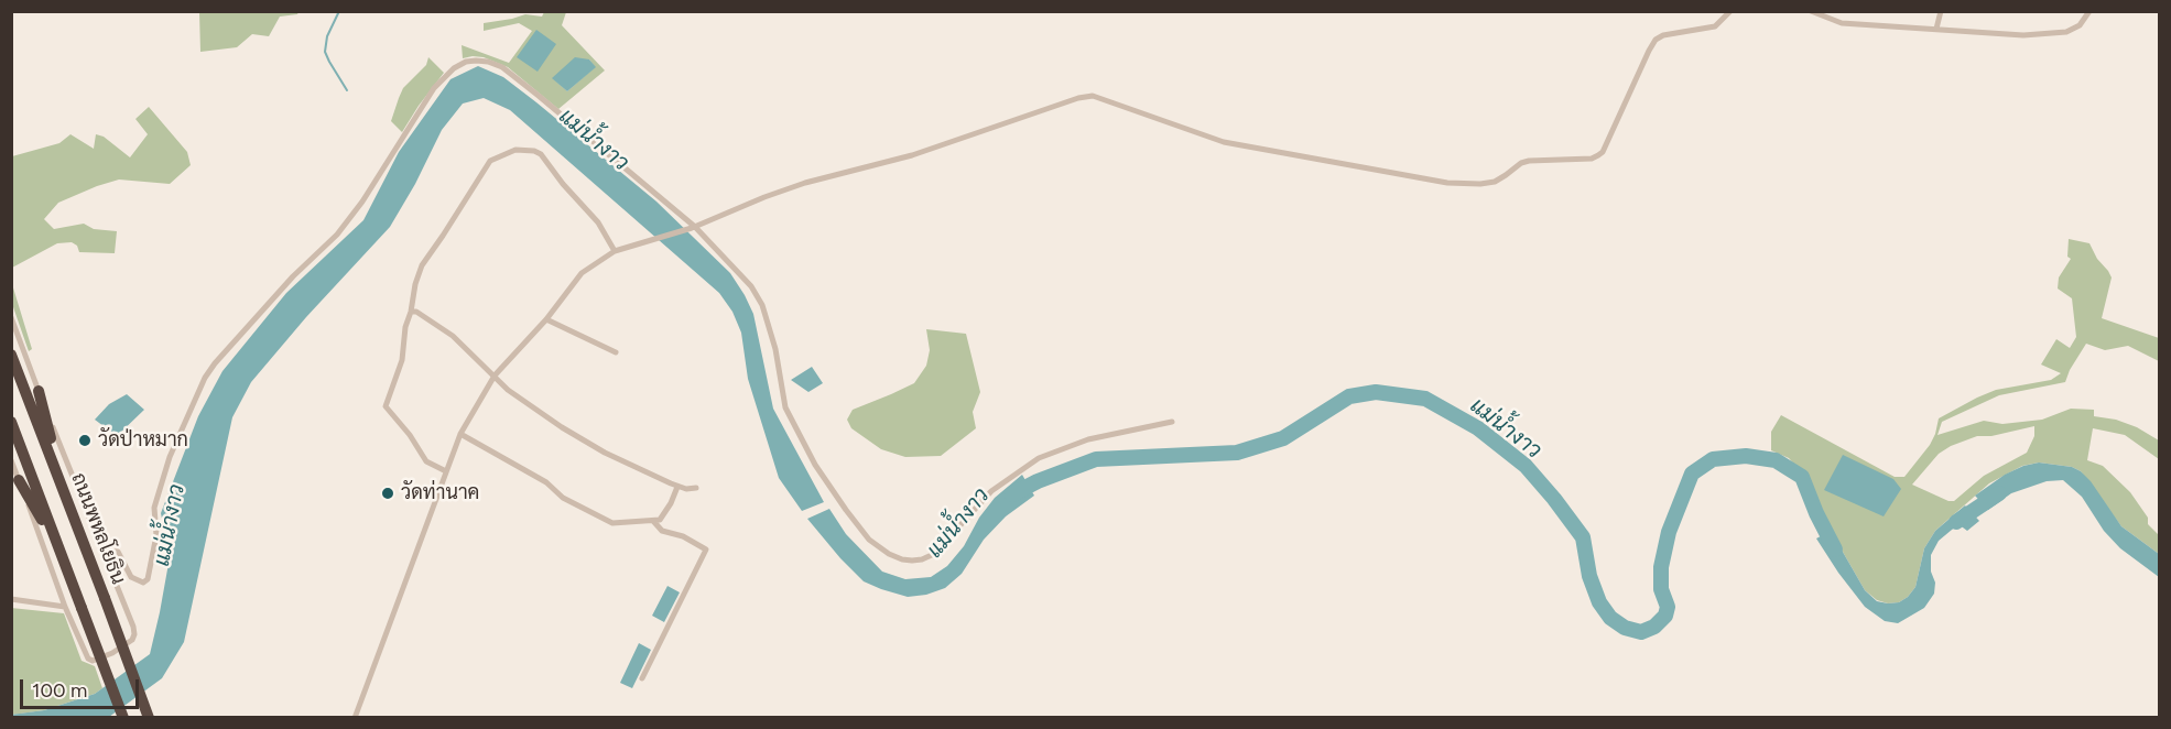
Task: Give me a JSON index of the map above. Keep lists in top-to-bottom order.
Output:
{
  "streets": {
    "highway": ["ถนนพหลโยธิน"]
  },
  "water": ["แม่น้ำงาว"],
  "places": ["วัดป่าหมาก", "วัดท่านาค"],
  "scale_bar": "100 m"
}
